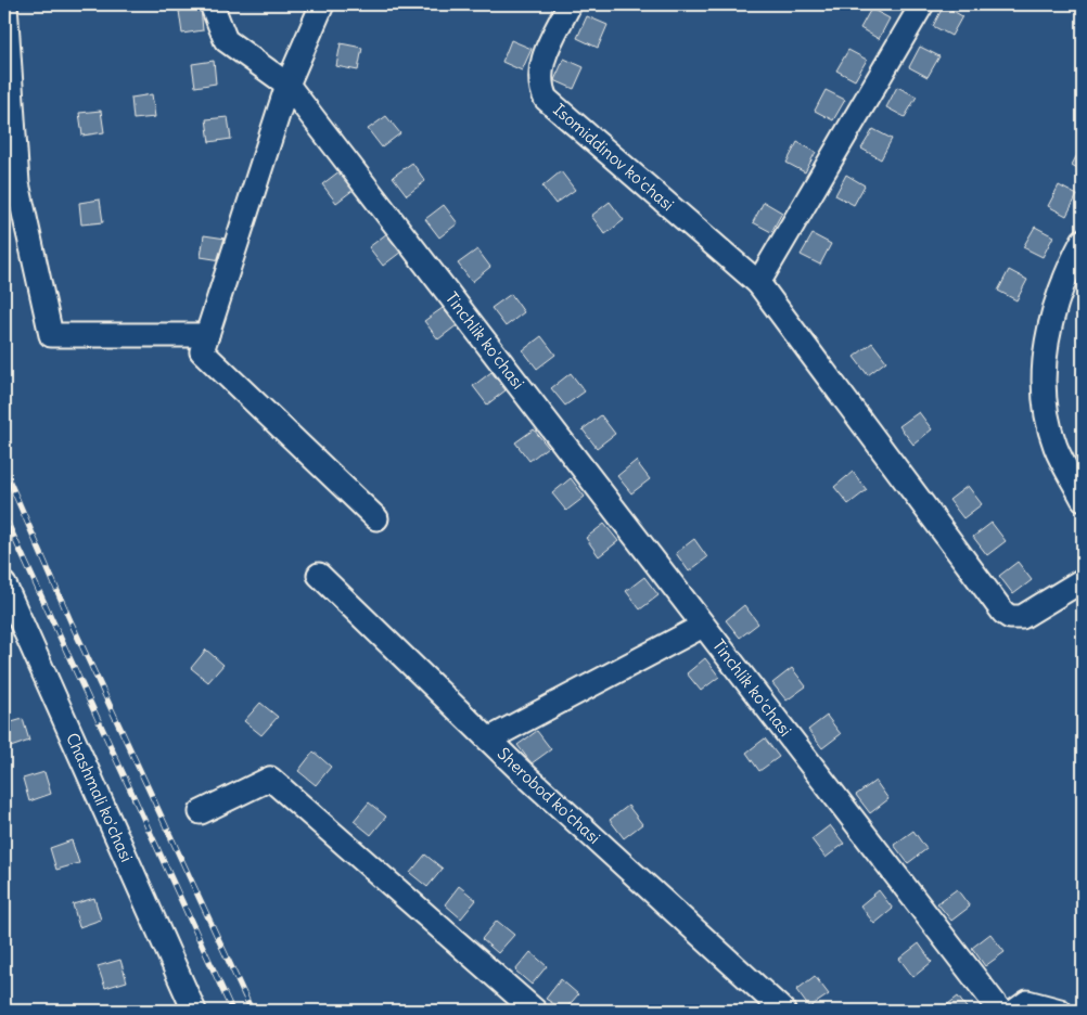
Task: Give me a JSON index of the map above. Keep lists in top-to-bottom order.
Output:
{
  "streets": {
    "street": [
      "Isomiddinov ko'chasi",
      "Tinchlik ko'chasi",
      "Sherobod ko'chasi",
      "Chashmali ko'chasi"
    ]
  }
}
